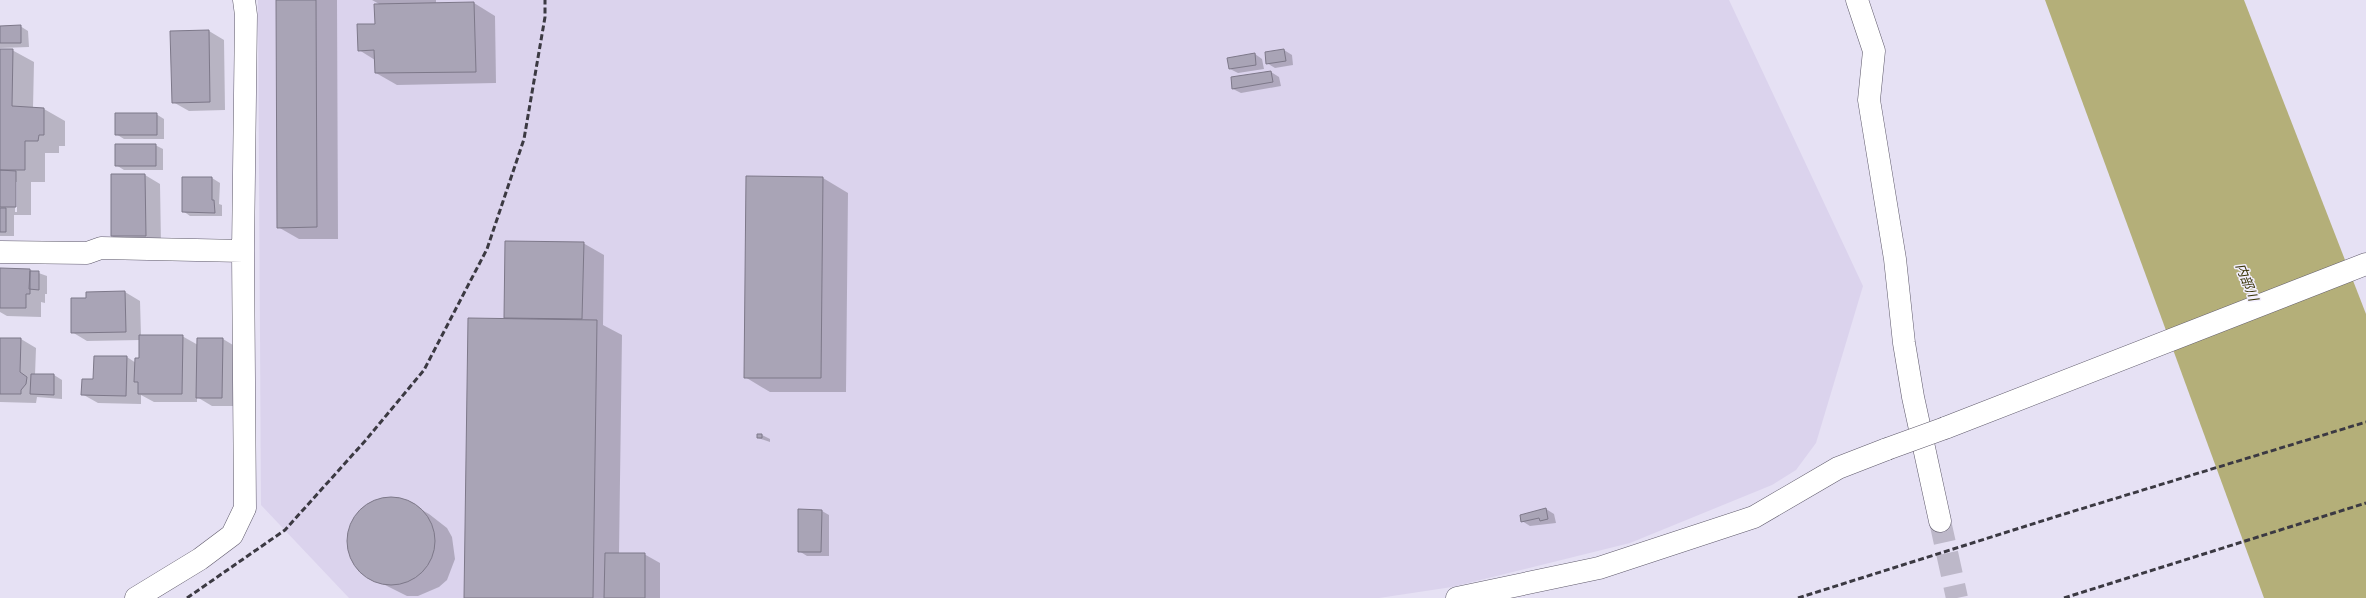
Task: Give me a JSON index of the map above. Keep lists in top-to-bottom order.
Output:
{
  "water": ["内部川"]
}
